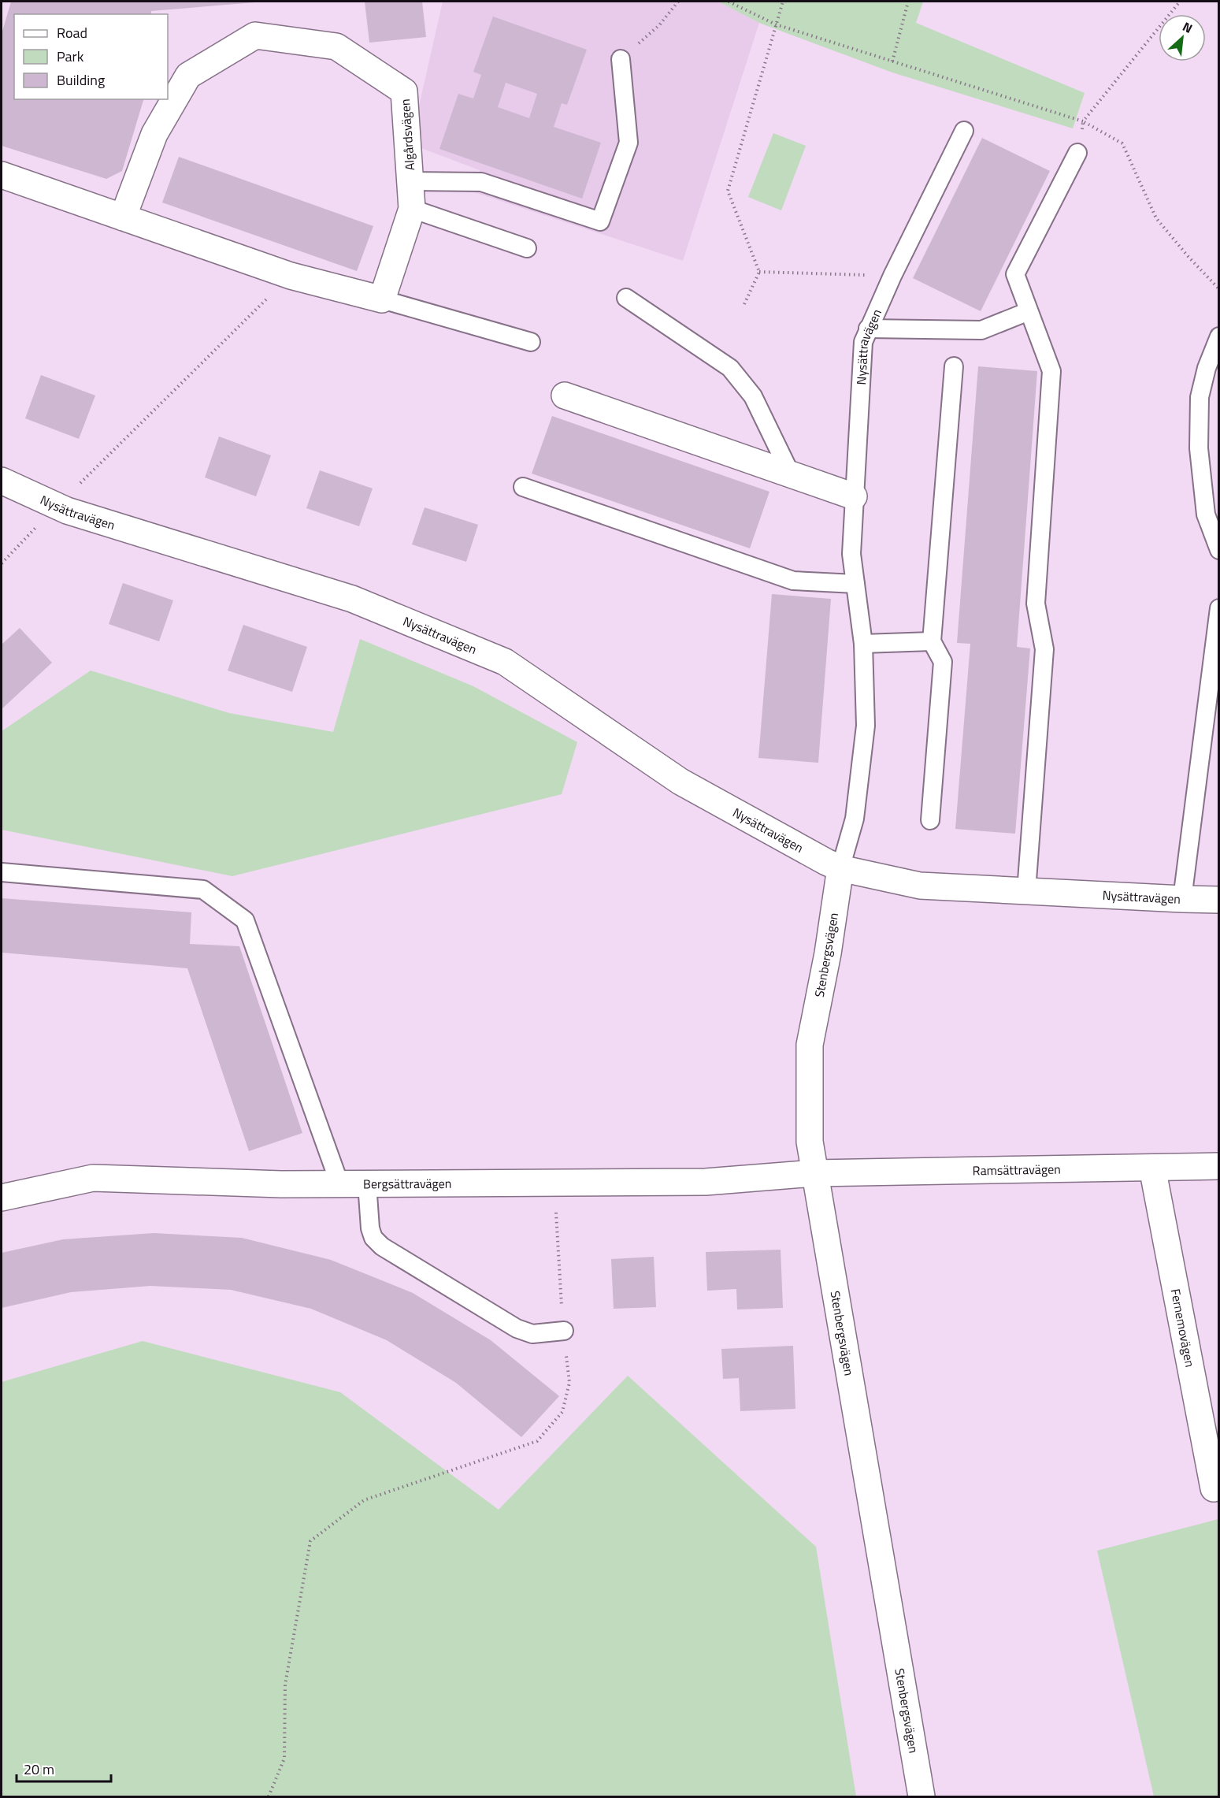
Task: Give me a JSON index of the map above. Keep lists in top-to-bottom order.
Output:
{
  "streets": {
    "street": [
      "Algårdsvägen",
      "Nysättravägen",
      "Stenbergsvägen",
      "Ramsättravägen",
      "Bergsättravägen",
      "Fernemovägen"
    ]
  },
  "crossings": [
    ["Nysättravägen", "Stenbergsvägen"],
    ["Stenbergsvägen", "Ramsättravägen"],
    ["Stenbergsvägen", "Bergsättravägen"],
    ["Ramsättravägen", "Bergsättravägen"],
    ["Ramsättravägen", "Fernemovägen"]
  ],
  "legend": ["Road", "Park", "Building"],
  "scale_bar": "20 m",
  "north": "top right"
}
